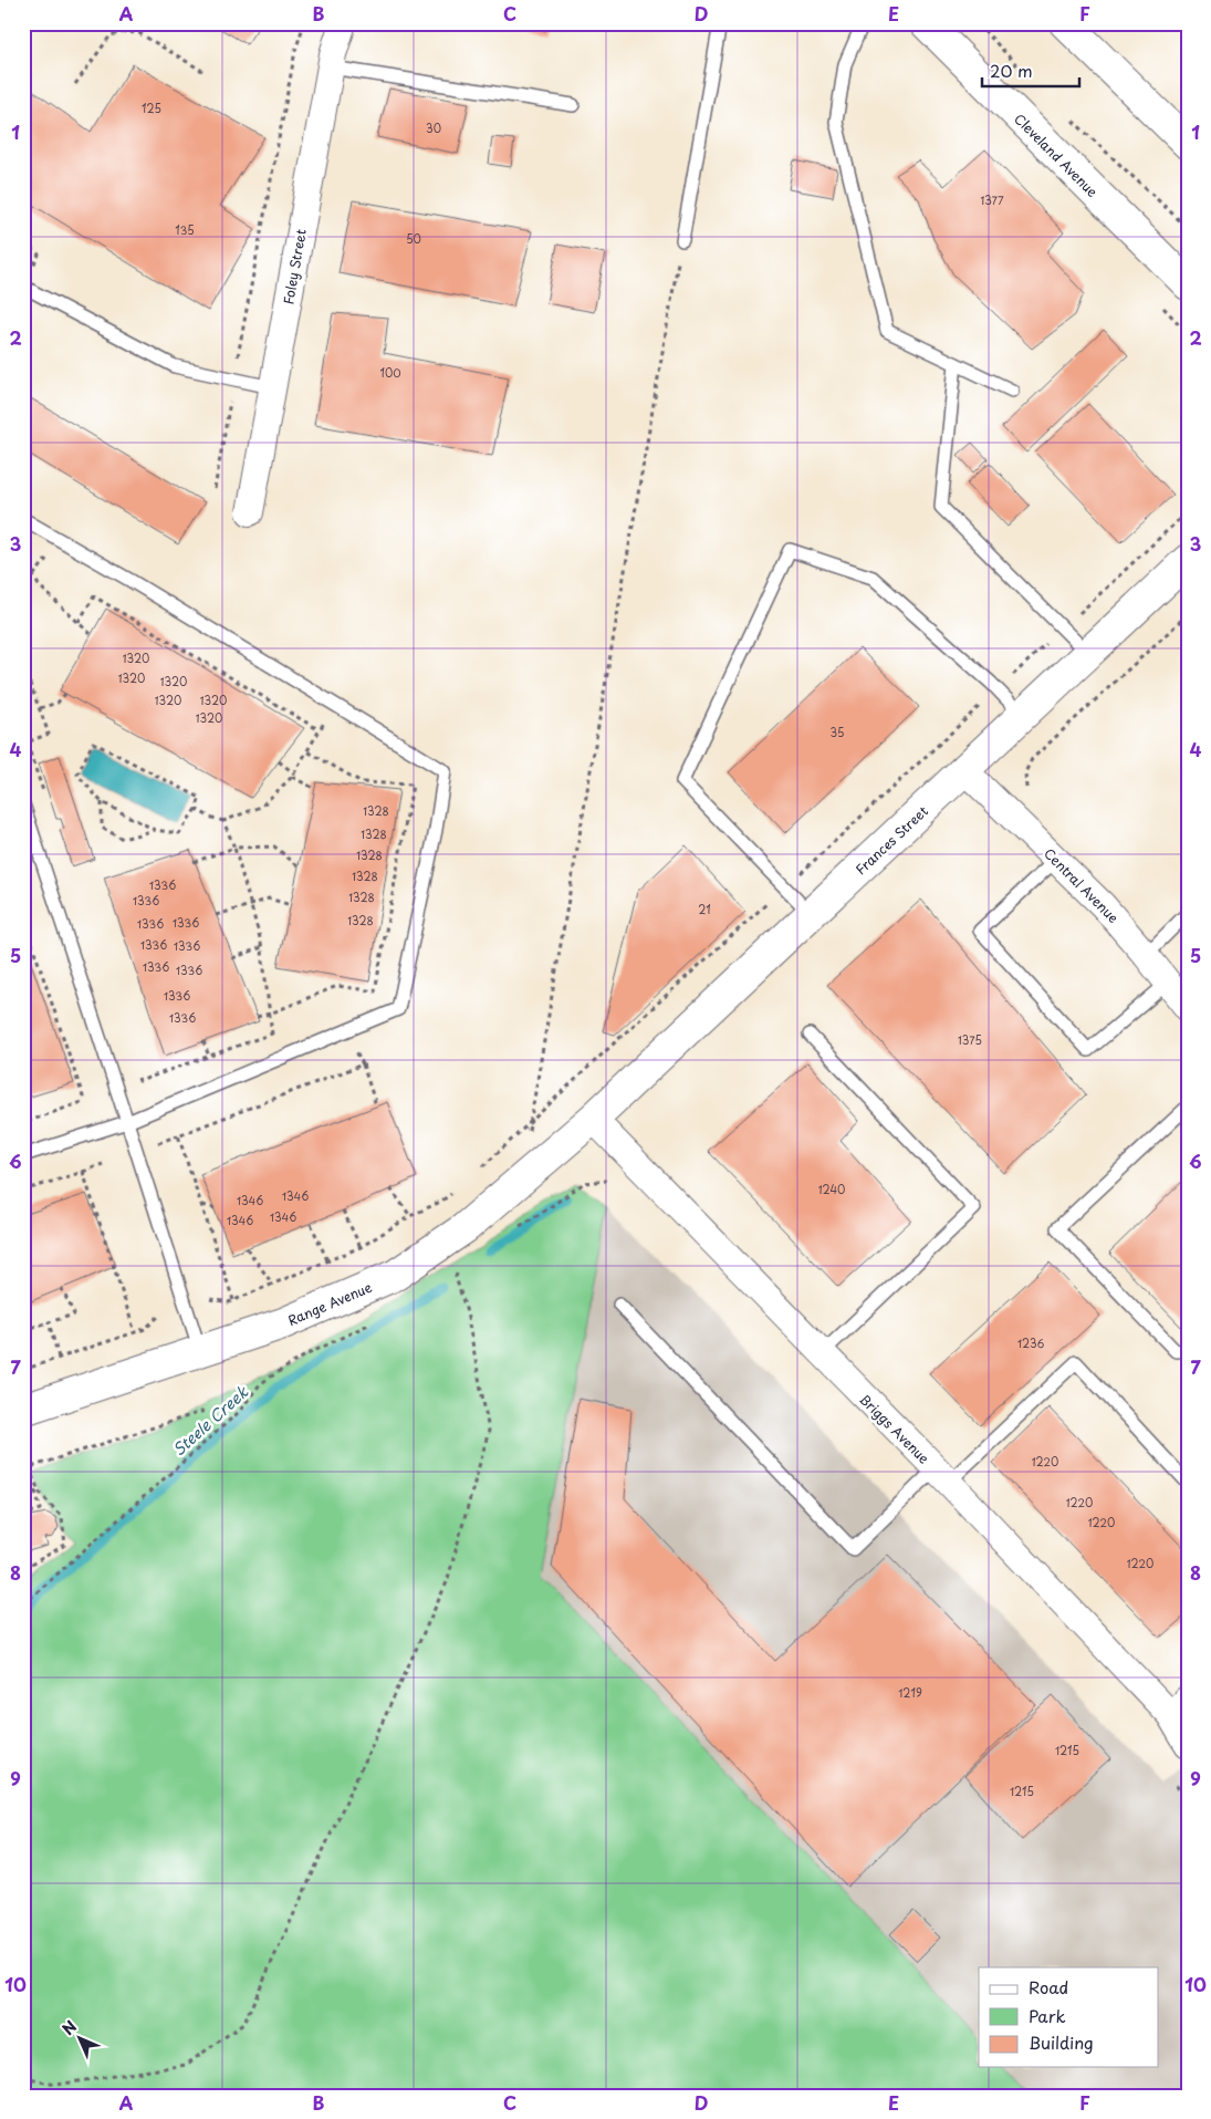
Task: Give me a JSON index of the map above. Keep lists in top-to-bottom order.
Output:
{
  "streets": {
    "main road": ["Cleveland Avenue", "Frances Street", "Range Avenue"],
    "street": ["Foley Street", "Central Avenue", "Briggs Avenue"]
  },
  "crossings": [
    ["Frances Street", "Central Avenue"],
    ["Frances Street", "Range Avenue"],
    ["Frances Street", "Briggs Avenue"],
    ["Range Avenue", "Briggs Avenue"]
  ],
  "water": ["Steele Creek"],
  "house_numbers": [
    "125",
    "30",
    "1377",
    "135",
    "50",
    "100",
    "1320",
    "1320",
    "1320",
    "1320",
    "1320",
    "1320",
    "35",
    "1328",
    "1328",
    "1328",
    "1328",
    "1336",
    "1328",
    "1336",
    "21",
    "1328",
    "1336",
    "1336",
    "1336",
    "1336",
    "1336",
    "1336",
    "1336",
    "1336",
    "1375",
    "1240",
    "1346",
    "1346",
    "1346",
    "1346",
    "1236",
    "1220",
    "1220",
    "1220",
    "1220",
    "1219",
    "1215",
    "1215"
  ],
  "legend": ["Road", "Park", "Building"],
  "scale_bar": "20 m",
  "north": "top left",
  "grid": {
    "columns": [
      "A",
      "B",
      "C",
      "D",
      "E",
      "F"
    ],
    "rows": [
      "1",
      "2",
      "3",
      "4",
      "5",
      "6",
      "7",
      "8",
      "9",
      "10"
    ]
  }
}
